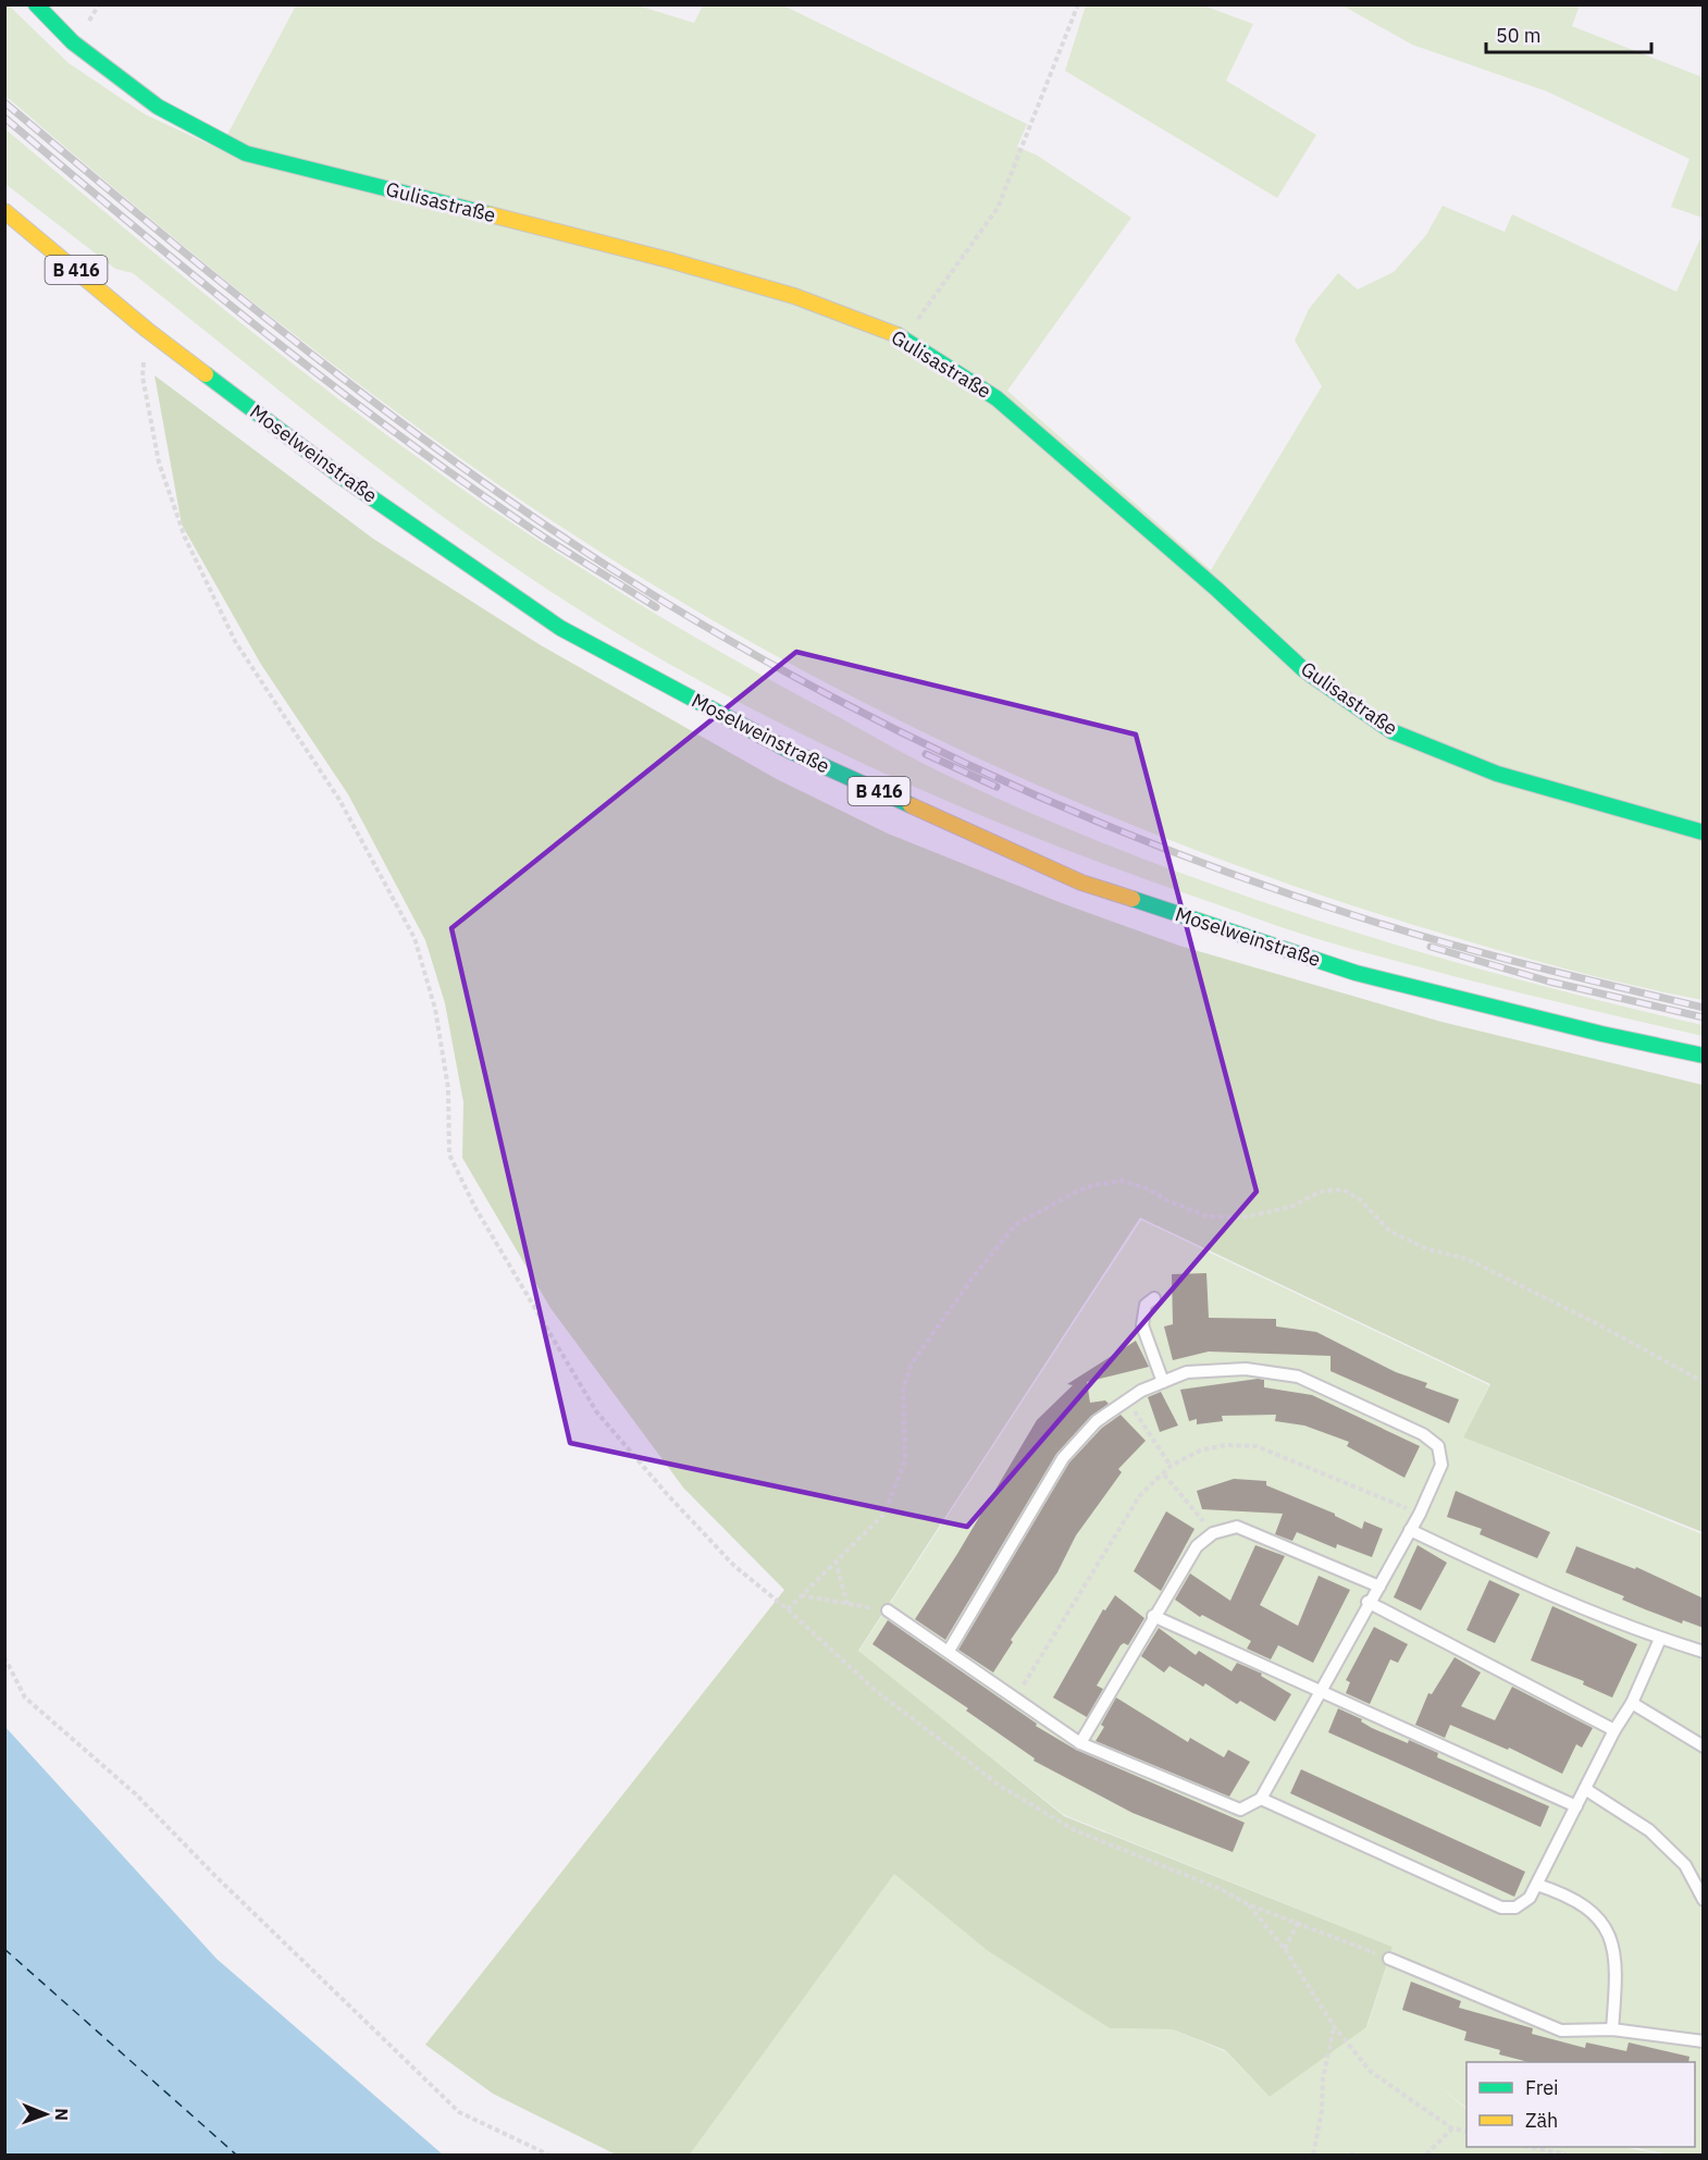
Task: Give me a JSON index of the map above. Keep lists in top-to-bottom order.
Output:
{
  "streets": {
    "main road": ["Gulisastraße", "B 416", "Moselweinstraße"]
  },
  "legend": ["Frei", "Zäh"],
  "scale_bar": "50 m",
  "north": "right"
}
